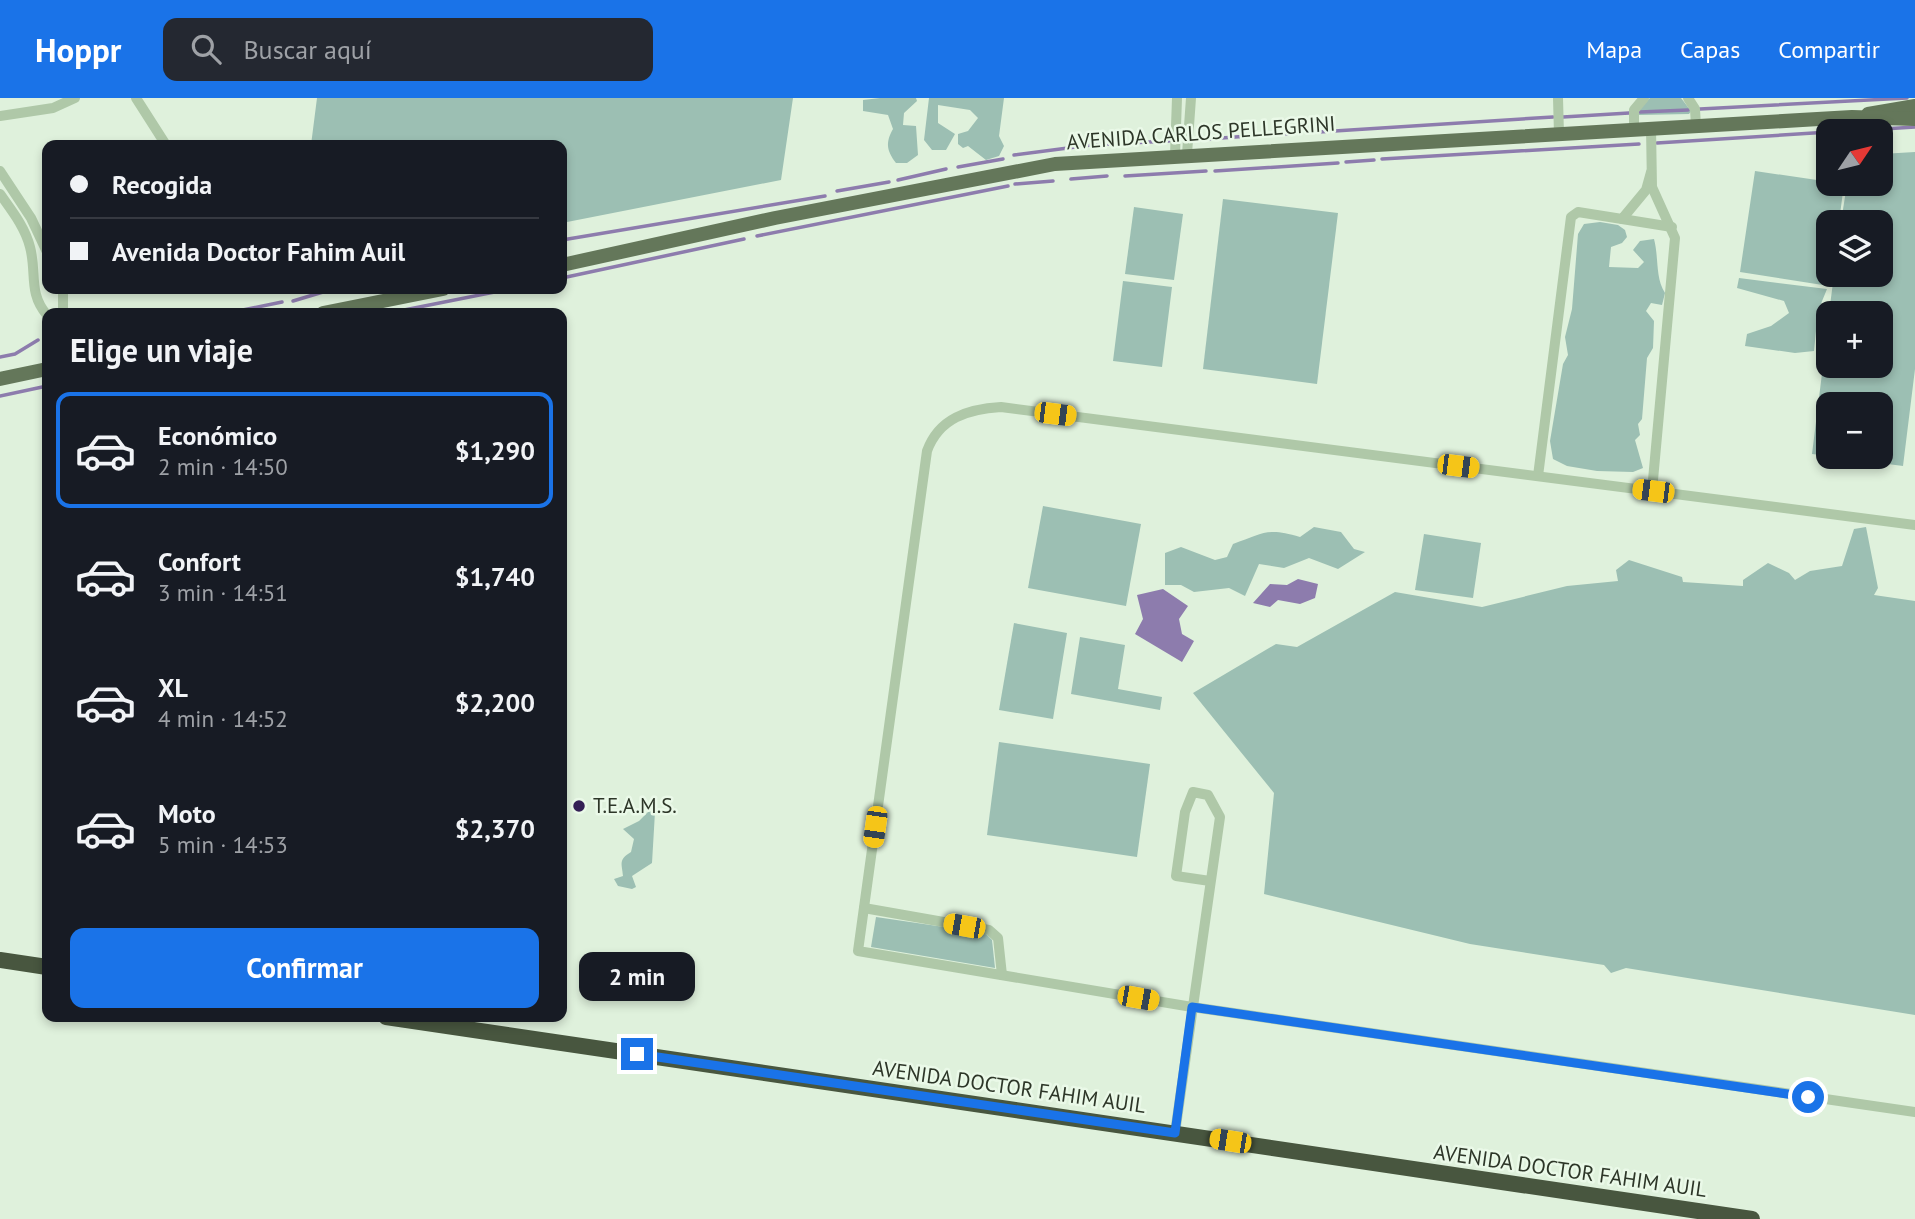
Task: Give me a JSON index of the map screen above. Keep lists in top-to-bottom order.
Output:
{
  "streets": {
    "highway": ["AVENIDA DOCTOR FAHIM AUIL"],
    "main road": ["AVENIDA CARLOS PELLEGRINI"]
  },
  "places": ["T.E.A.M.S."],
  "north": "top right",
  "page": {
    "header": "Hoppr",
    "search": "Buscar aquí",
    "nav": ["Mapa", "Capas", "Compartir"],
    "map_buttons": ["+", "−"],
    "banner": ["Recogida", "Avenida Doctor Fahim Auil"],
    "heading": "Elige un viaje",
    "list": [
      {
        "name": "Económico",
        "note": "2 min · 14:50",
        "value": "$1,290"
      },
      {
        "name": "Confort",
        "note": "3 min · 14:51",
        "value": "$1,740"
      },
      {
        "name": "XL",
        "note": "4 min · 14:52",
        "value": "$2,200"
      },
      {
        "name": "Moto",
        "note": "5 min · 14:53",
        "value": "$2,370"
      }
    ],
    "buttons": "Confirmar",
    "bubble": "2 min"
  }
}
